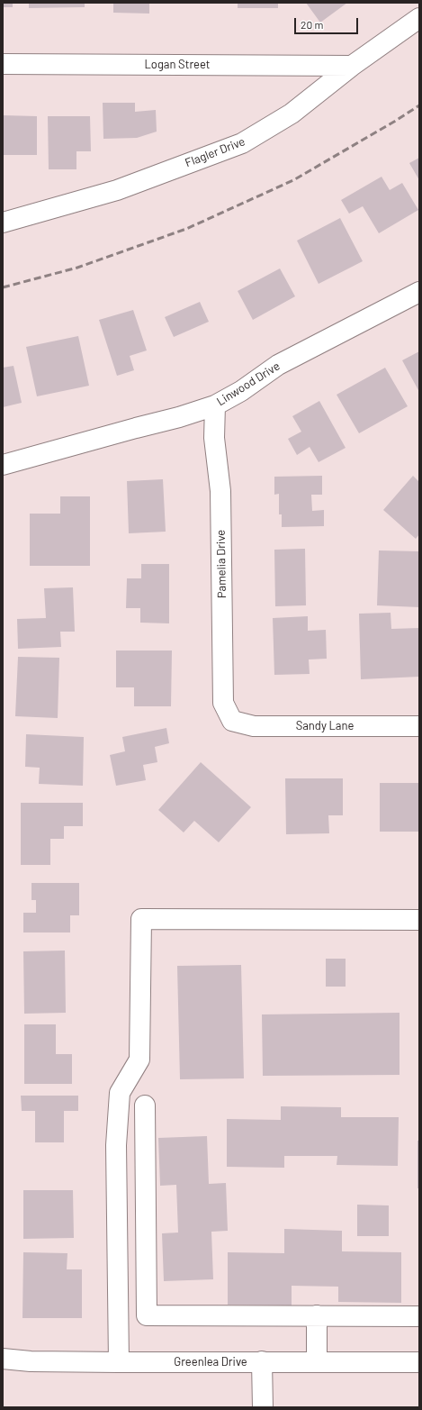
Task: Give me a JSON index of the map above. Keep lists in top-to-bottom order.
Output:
{
  "streets": {
    "street": [
      "Logan Street",
      "Flagler Drive",
      "Linwood Drive",
      "Pamelia Drive",
      "Sandy Lane",
      "Greenlea Drive"
    ]
  },
  "crossings": [
    ["Logan Street", "Flagler Drive"],
    ["Linwood Drive", "Pamelia Drive"],
    ["Pamelia Drive", "Sandy Lane"]
  ],
  "scale_bar": "20 m"
}
